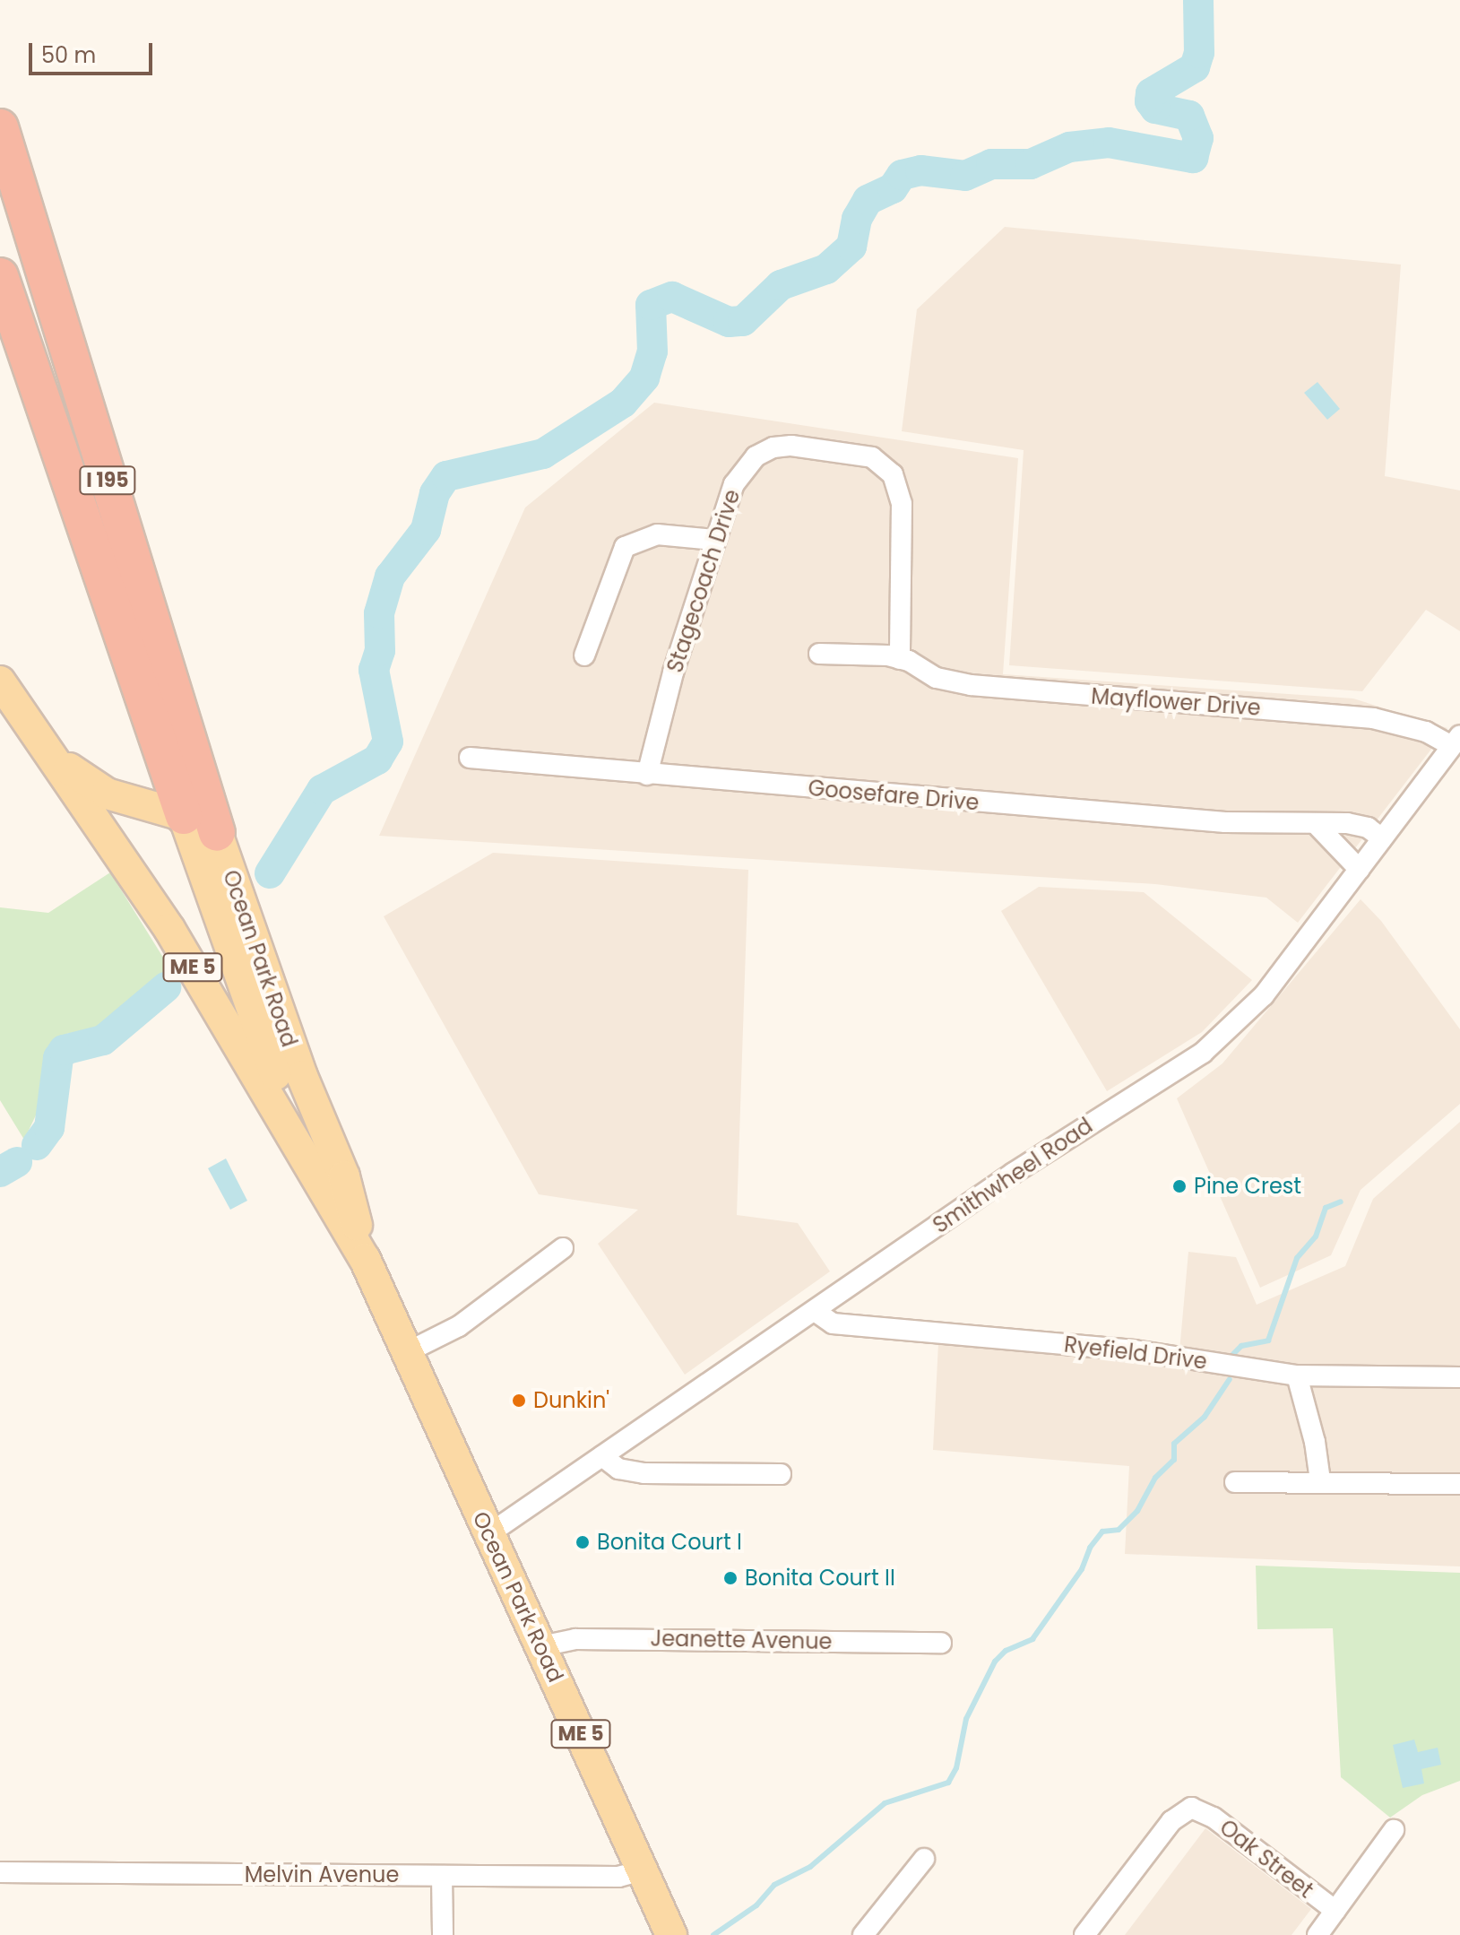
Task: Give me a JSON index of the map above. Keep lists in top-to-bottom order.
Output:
{
  "streets": {
    "highway": ["I 195"],
    "main road": ["Ocean Park Road", "ME 5"],
    "street": [
      "Stagecoach Drive",
      "Mayflower Drive",
      "Goosefare Drive",
      "Smithwheel Road",
      "Ryefield Drive",
      "Jeanette Avenue",
      "Oak Street",
      "Melvin Avenue"
    ]
  },
  "crossings": [
    ["I 195", "Ocean Park Road"],
    ["Stagecoach Drive", "Mayflower Drive"],
    ["Stagecoach Drive", "Goosefare Drive"],
    ["Mayflower Drive", "Smithwheel Road"],
    ["Goosefare Drive", "Smithwheel Road"],
    ["Ocean Park Road", "Smithwheel Road"],
    ["Ocean Park Road", "Jeanette Avenue"],
    ["Ocean Park Road", "Melvin Avenue"],
    ["Smithwheel Road", "Ryefield Drive"]
  ],
  "places": [
    "Pine Crest",
    "Dunkin'",
    "Bonita Court I",
    "Bonita Court II"
  ],
  "scale_bar": "50 m"
}
